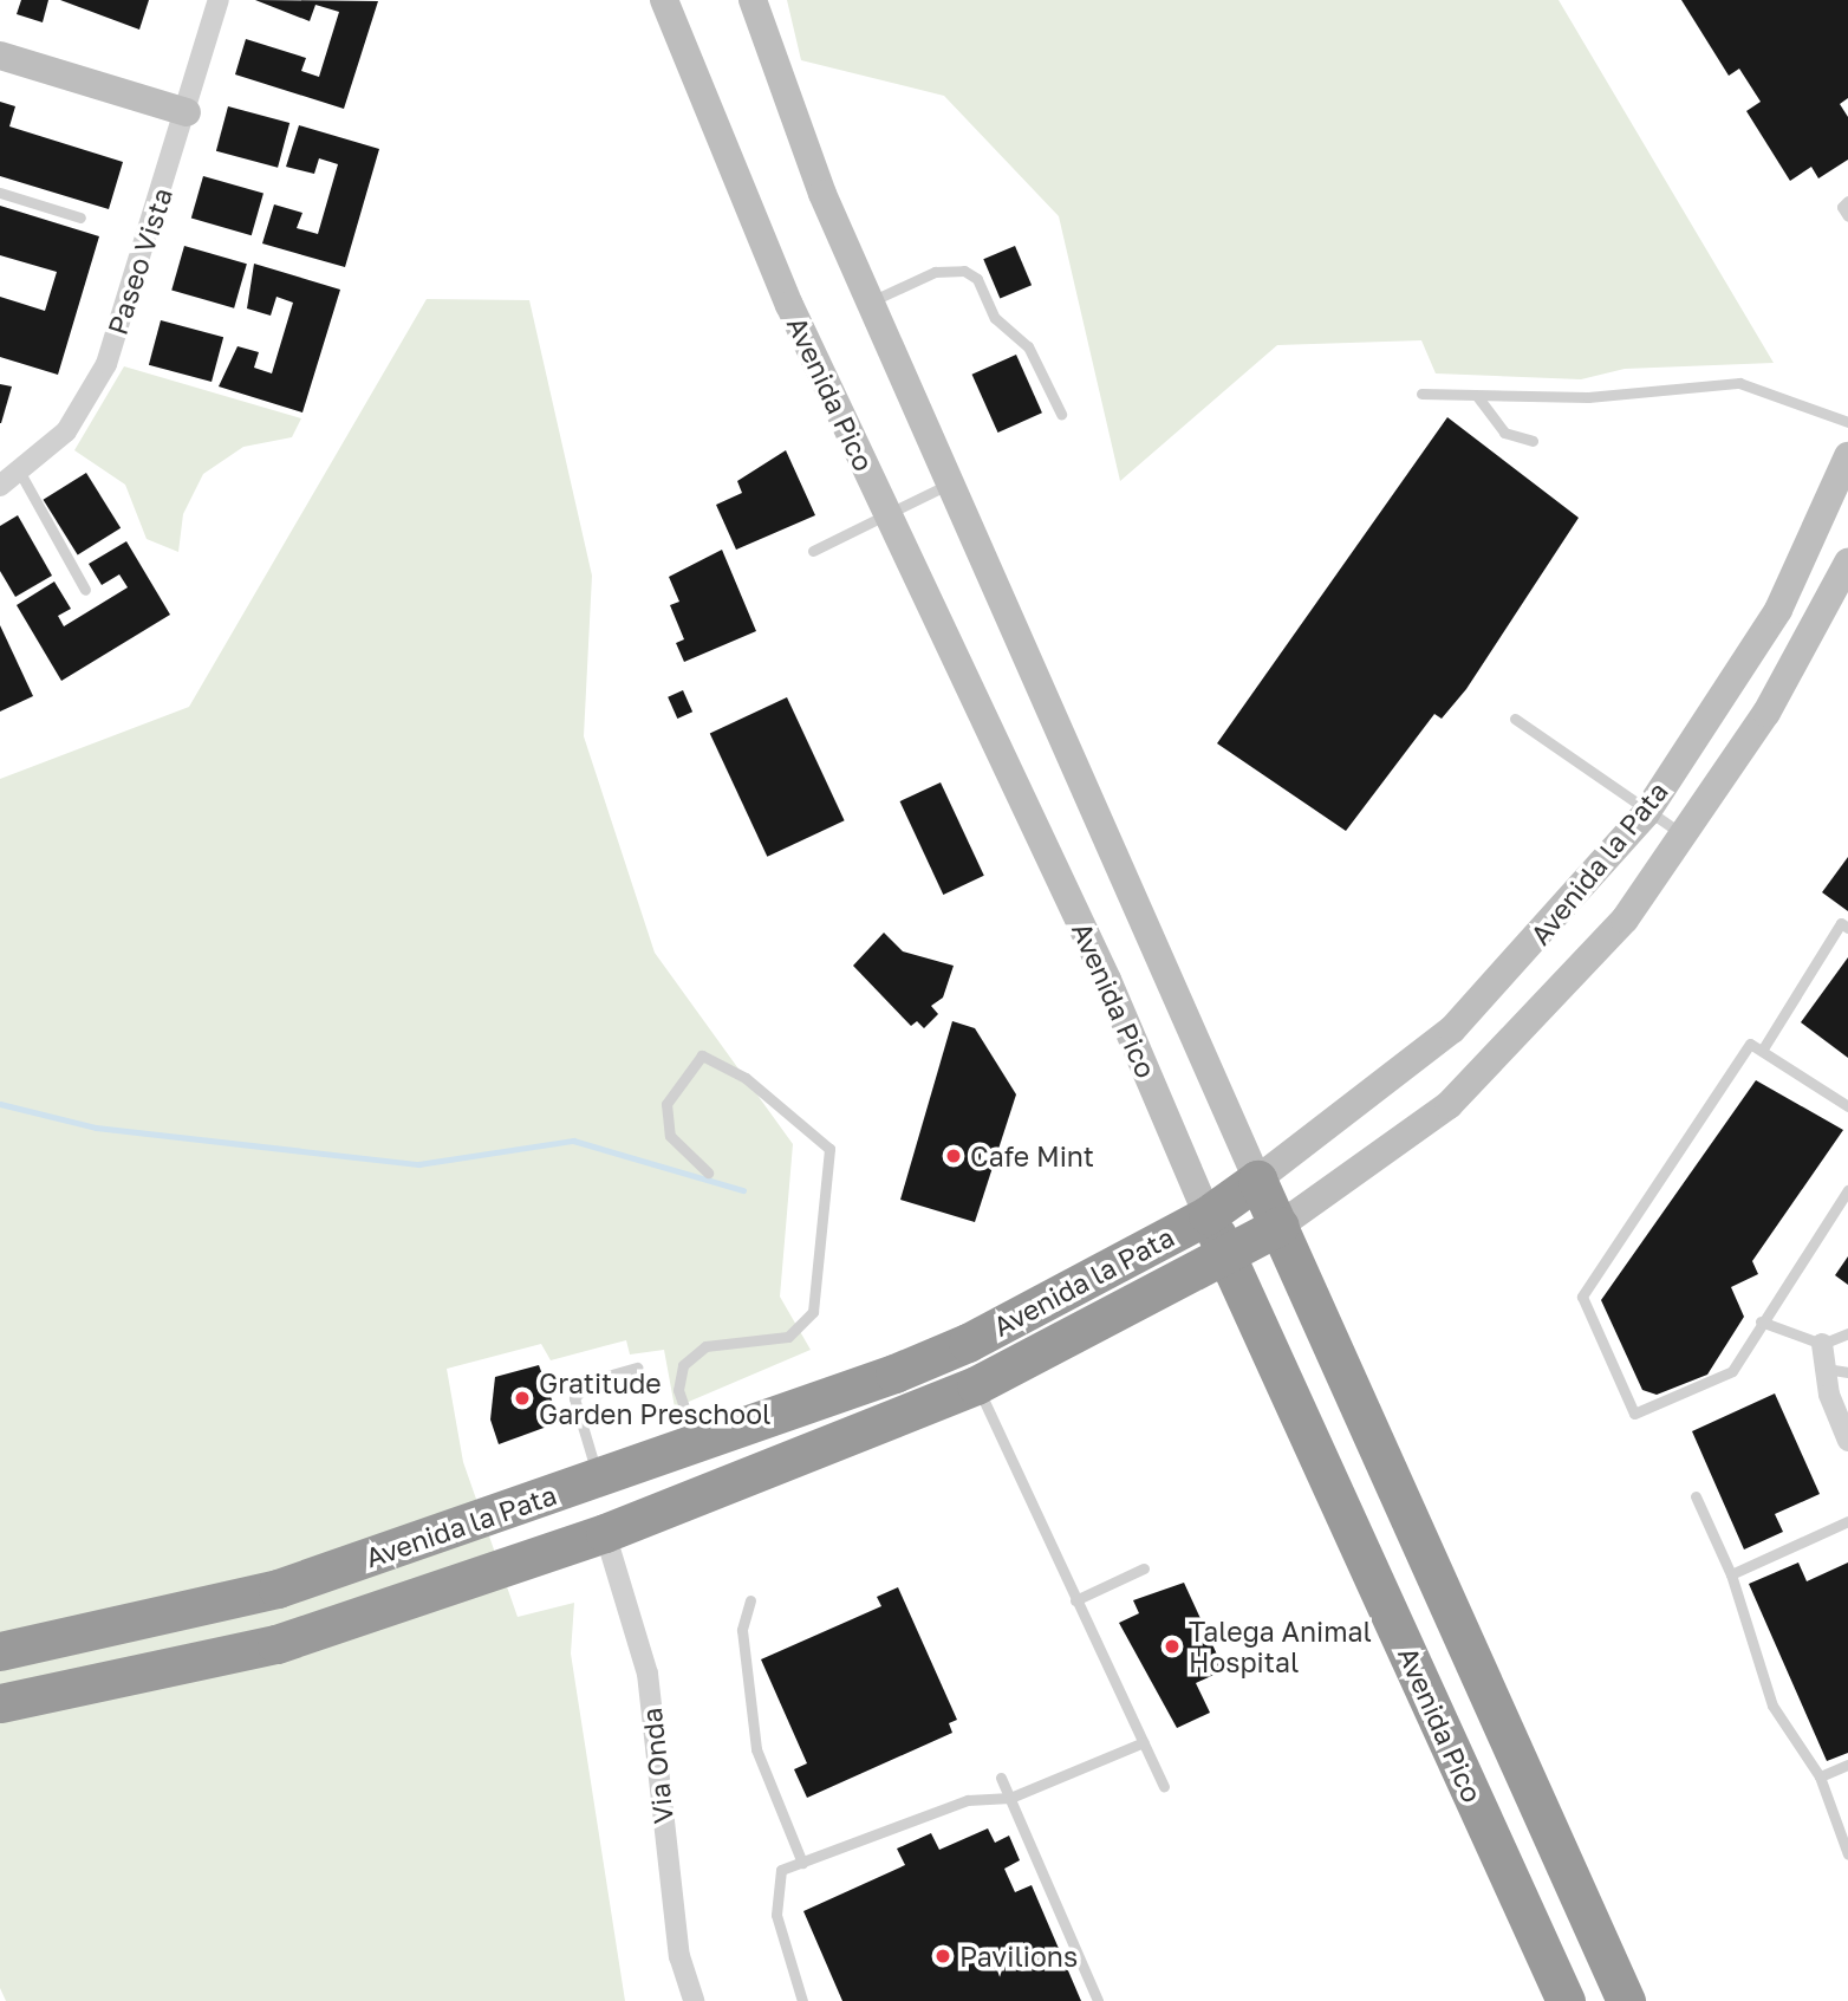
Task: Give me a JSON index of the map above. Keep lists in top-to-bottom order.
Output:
{
  "streets": {
    "highway": ["Avenida Pico", "Avenida la Pata"],
    "street": ["Paseo Vista", "Via Onda"]
  },
  "crossings": [
    ["Avenida Pico", "Avenida la Pata"],
    ["Avenida la Pata", "Via Onda"]
  ],
  "places": [
    "Cafe Mint",
    "Gratitude Garden Preschool",
    "Talega Animal Hospital",
    "Pavilions"
  ]
}
